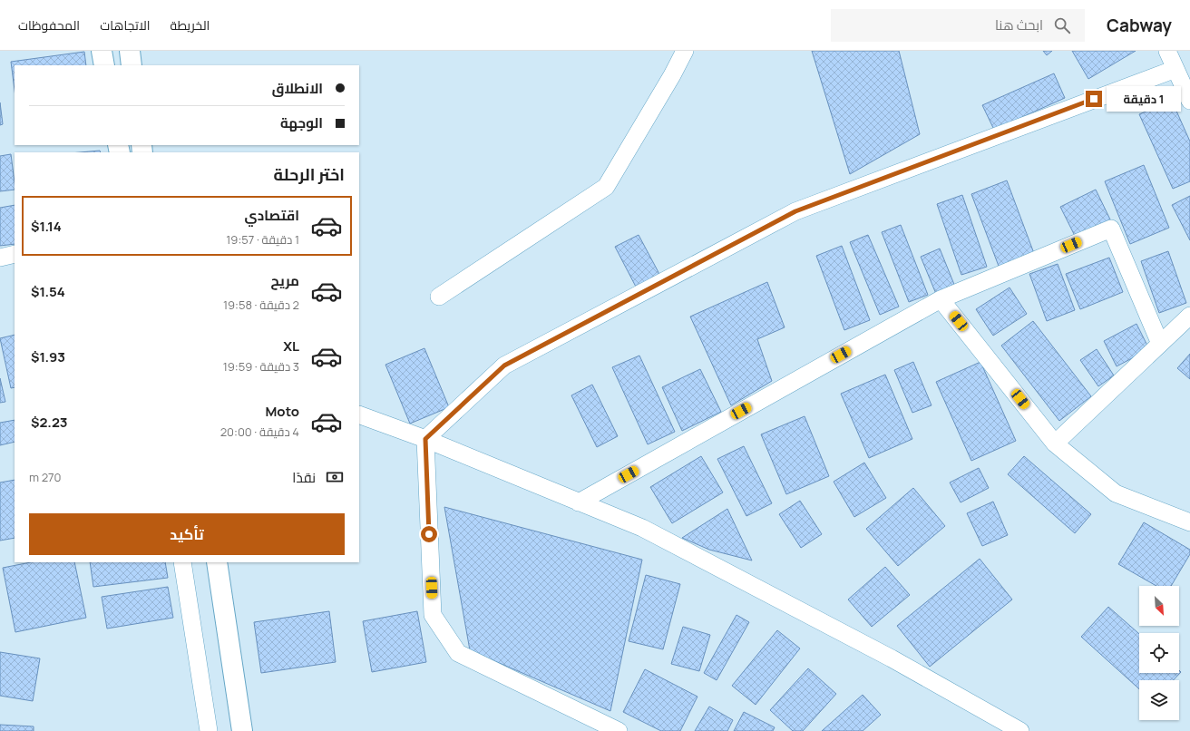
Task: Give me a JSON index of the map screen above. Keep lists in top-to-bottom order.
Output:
{
  "north": "bottom right",
  "page": {
    "header": "Cabway",
    "search": "ابحث هنا",
    "nav": ["الخريطة", "الاتجاهات", "المحفوظات"],
    "banner": ["الانطلاق", "الوجهة"],
    "bubble": "1 دقيقة",
    "heading": "اختر الرحلة",
    "list": [
      {
        "name": "اقتصادي",
        "note": "1 دقيقة · 19:57",
        "value": "$1.14"
      },
      {
        "name": "مريح",
        "note": "2 دقيقة · 19:58",
        "value": "$1.54"
      },
      {
        "name": "XL",
        "note": "3 دقيقة · 19:59",
        "value": "$1.93"
      },
      {
        "name": "Moto",
        "note": "4 دقيقة · 20:00",
        "value": "$2.23"
      }
    ],
    "pay": ["نقدًا", "270 m"],
    "buttons": "تأكيد"
  }
}
